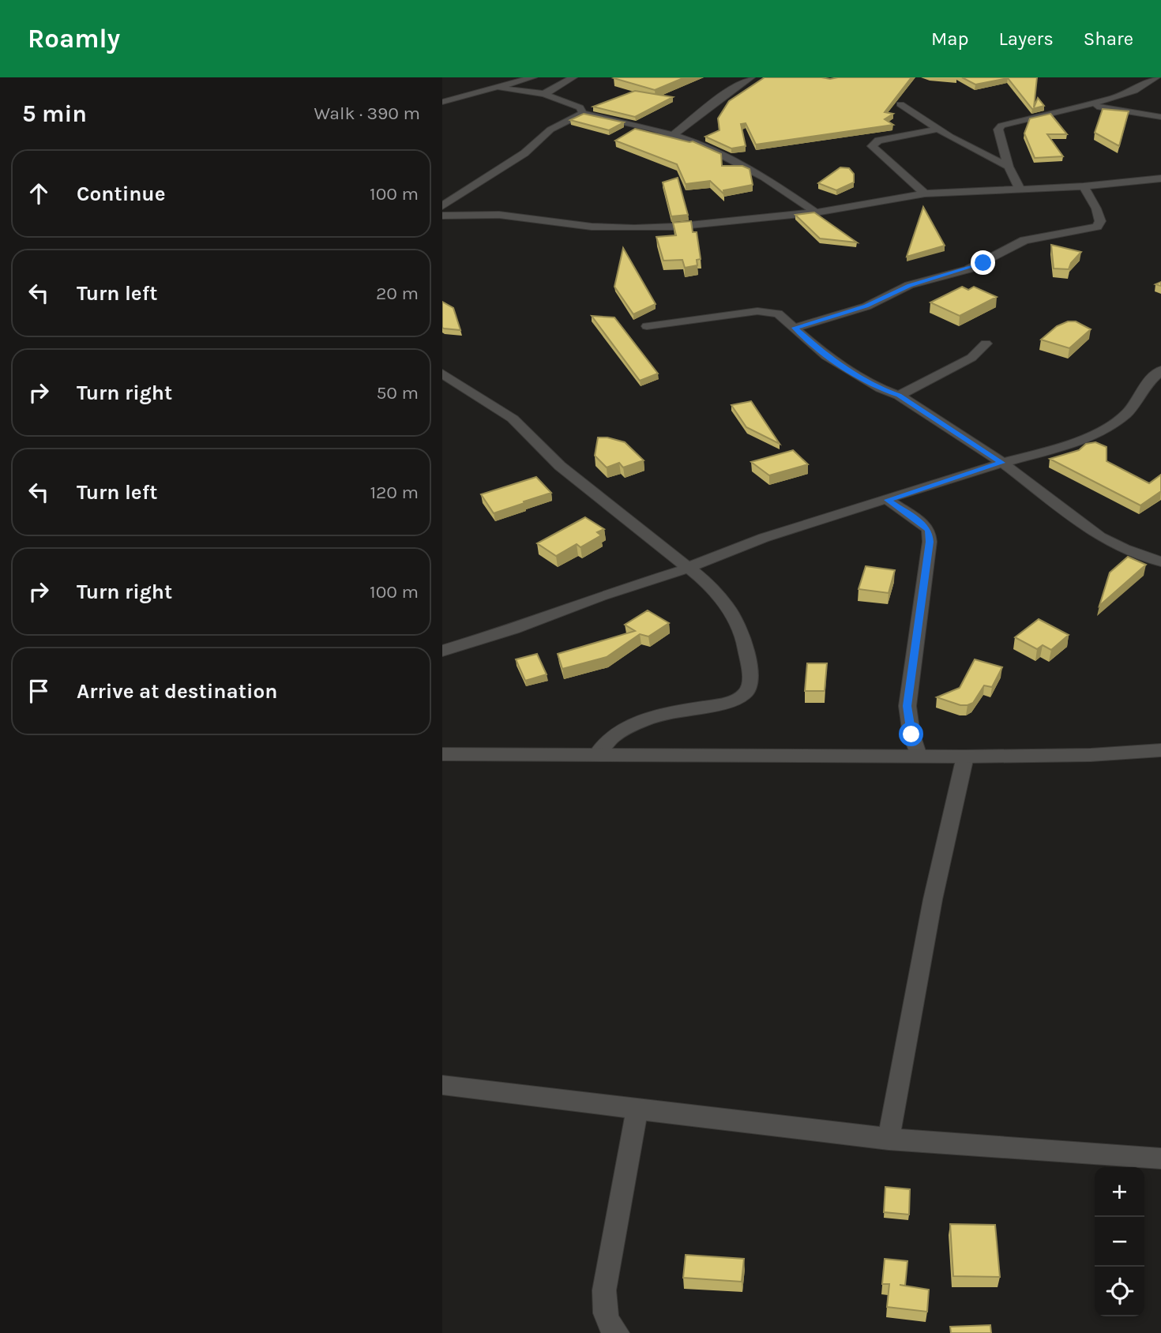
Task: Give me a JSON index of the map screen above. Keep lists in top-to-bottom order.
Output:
{
  "page": {
    "header": "Roamly",
    "nav": ["Map", "Layers", "Share"],
    "heading": ["5 min", "Walk · 390 m"],
    "list": [
      ["Continue", "100 m"],
      ["Turn left", "20 m"],
      ["Turn right", "50 m"],
      ["Turn left", "120 m"],
      ["Turn right", "100 m"],
      "Arrive at destination"
    ],
    "map_buttons": ["+", "−"]
  }
}
